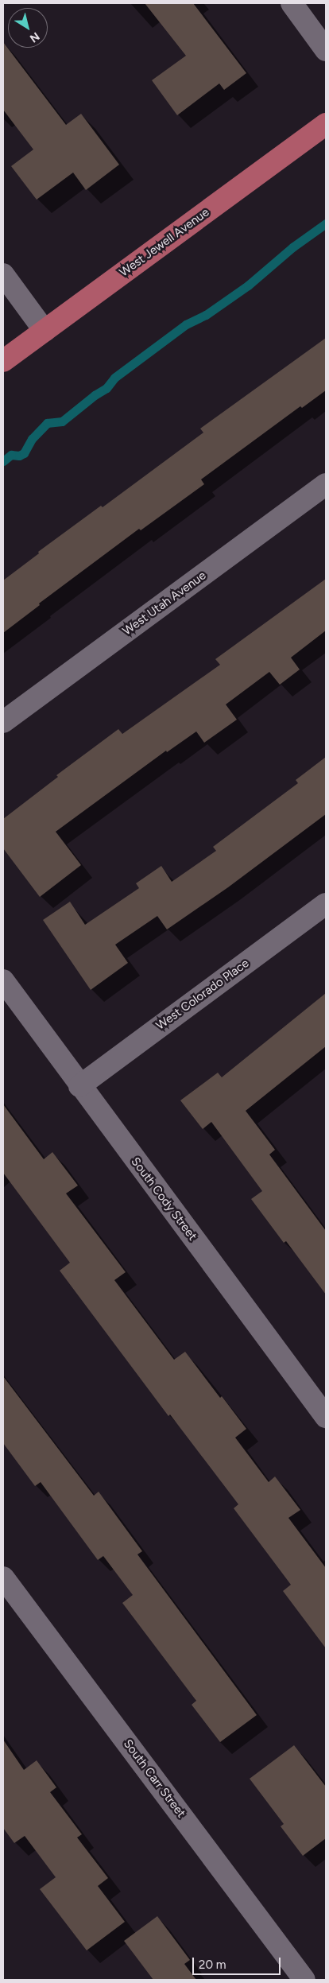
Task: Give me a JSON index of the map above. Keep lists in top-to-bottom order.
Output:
{
  "streets": {
    "main road": ["West Jewell Avenue"],
    "street": [
      "West Utah Avenue",
      "West Colorado Place",
      "South Cody Street",
      "South Carr Street"
    ]
  },
  "crossings": [
    ["West Colorado Place", "South Cody Street"]
  ],
  "scale_bar": "20 m",
  "north": "bottom right"
}
